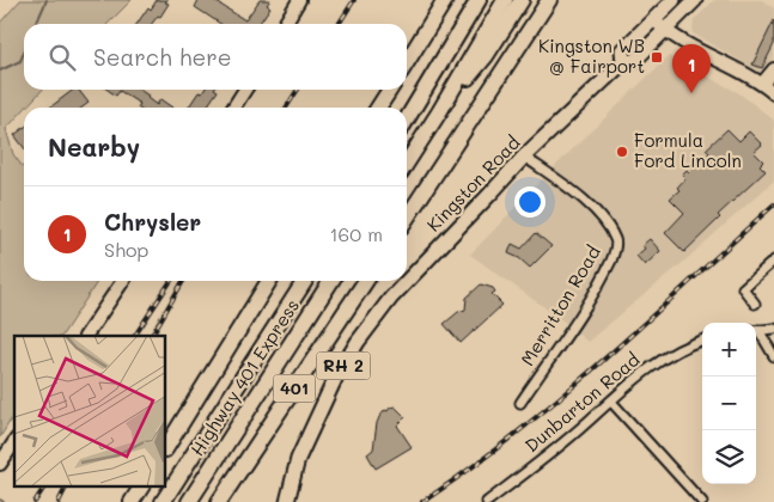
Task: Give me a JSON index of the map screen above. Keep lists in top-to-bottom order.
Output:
{
  "streets": {
    "highway": ["Highway 401 Express", "401"],
    "main road": ["Kingston Road", "RH 2"],
    "street": ["Merritton Road", "Dunbarton Road"]
  },
  "crossings": [
    ["Kingston Road", "Merritton Road"]
  ],
  "places": {
    "transit": ["Kingston WB @ Fairport"],
    "other": ["Formula Ford Lincoln"]
  },
  "page": {
    "search": "Search here",
    "pins": "1",
    "heading": "Nearby",
    "list": [
      {
        "mark": "1",
        "name": "Chrysler",
        "note": "Shop",
        "value": "160 m"
      }
    ],
    "map_buttons": ["+", "−"]
  }
}
